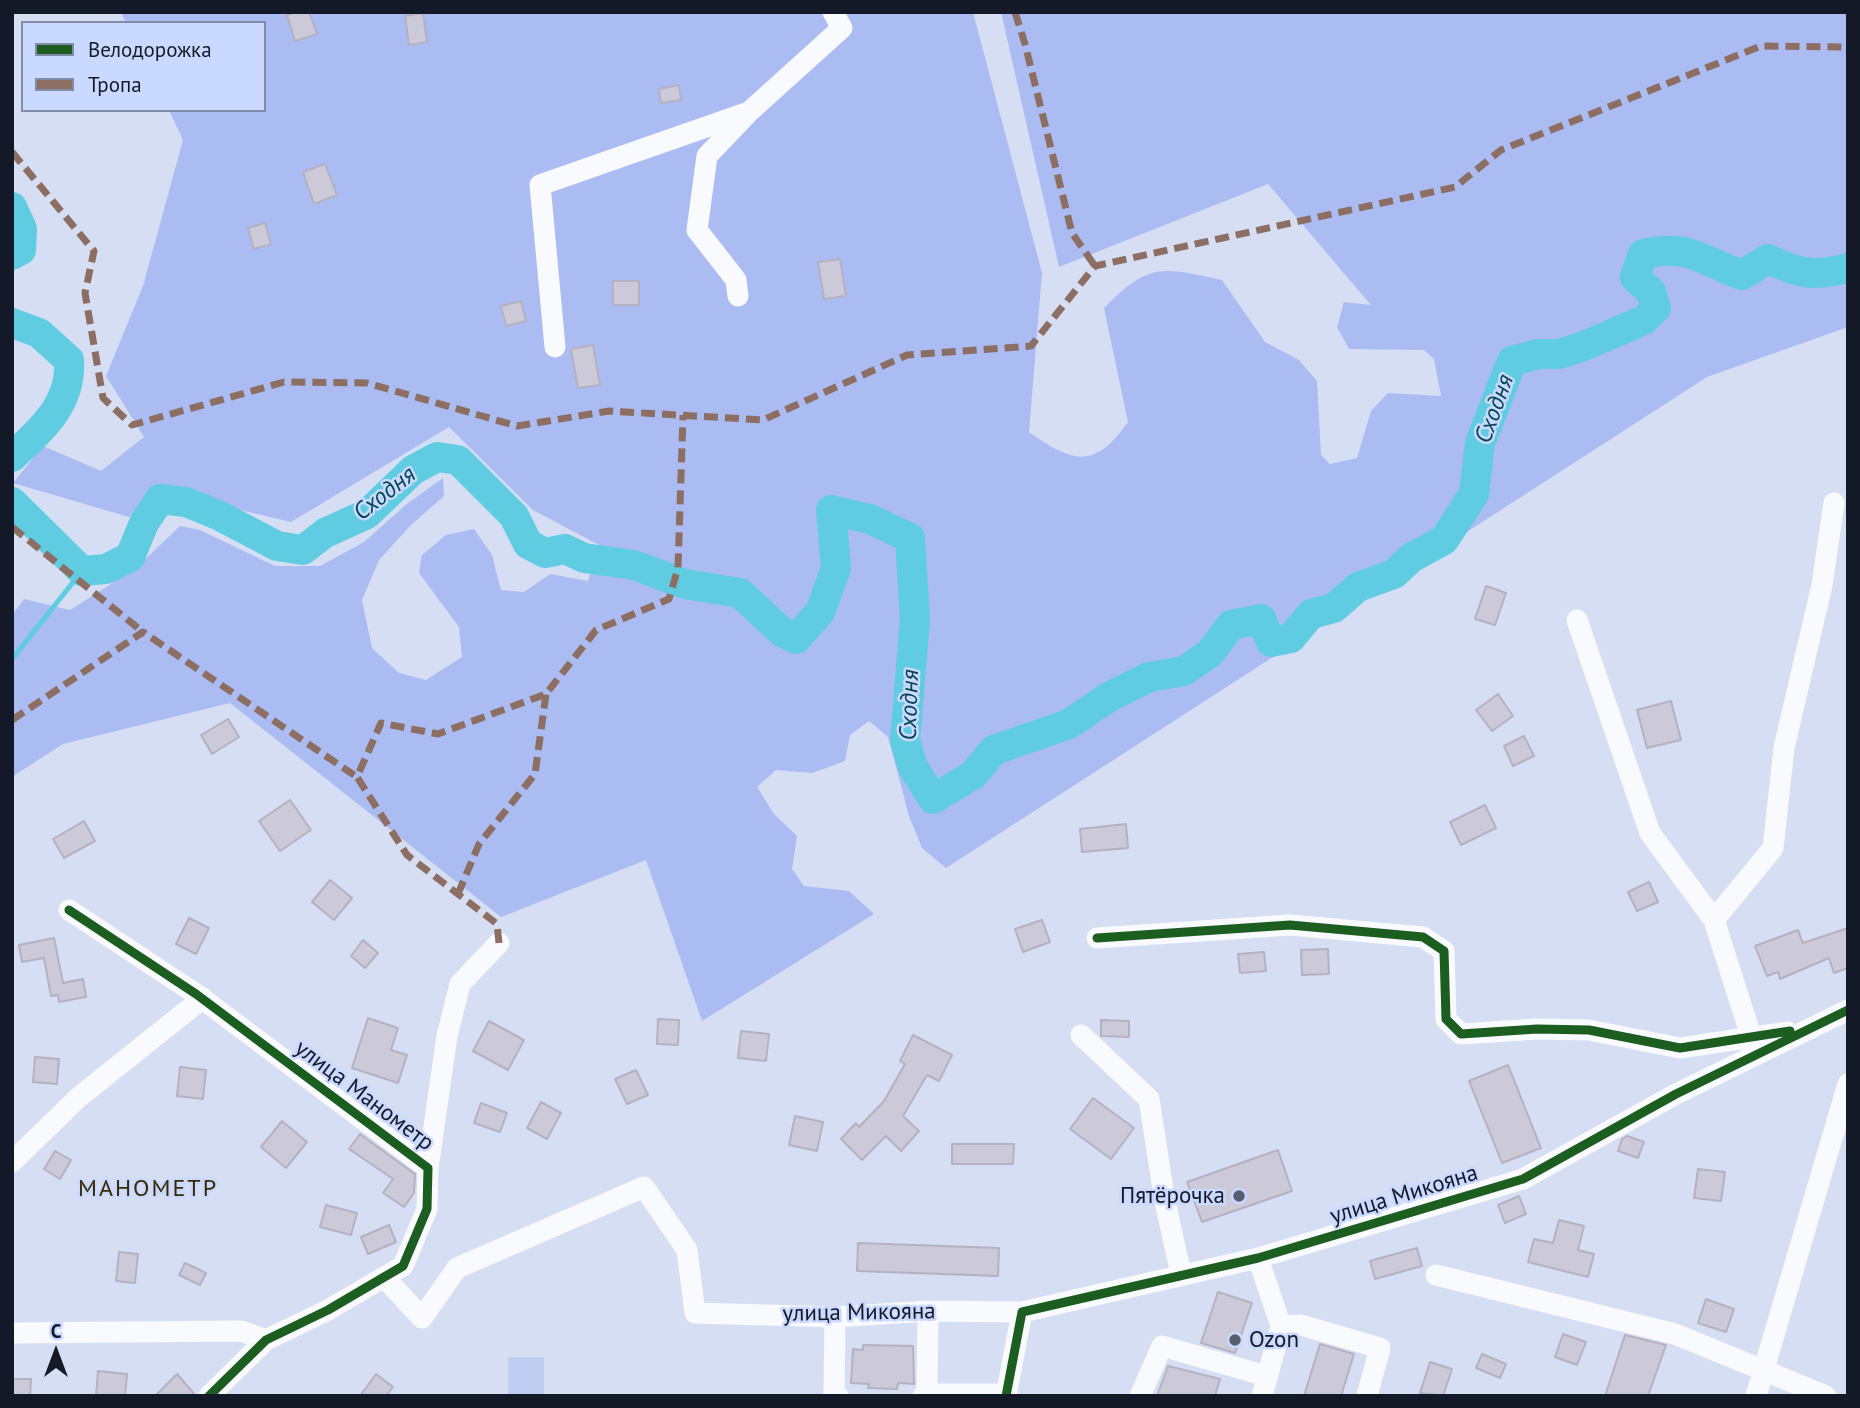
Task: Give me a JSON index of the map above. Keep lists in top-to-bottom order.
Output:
{
  "streets": {
    "street": ["улица Манометр", "улица Микояна"]
  },
  "crossings": [
    ["улица Манометр", "улица Микояна"]
  ],
  "districts": ["МАНОМЕТР"],
  "water": ["Сходня"],
  "places": ["Пятёрочка", "Ozon"],
  "legend": ["Велодорожка", "Тропа"],
  "north": "top"
}
